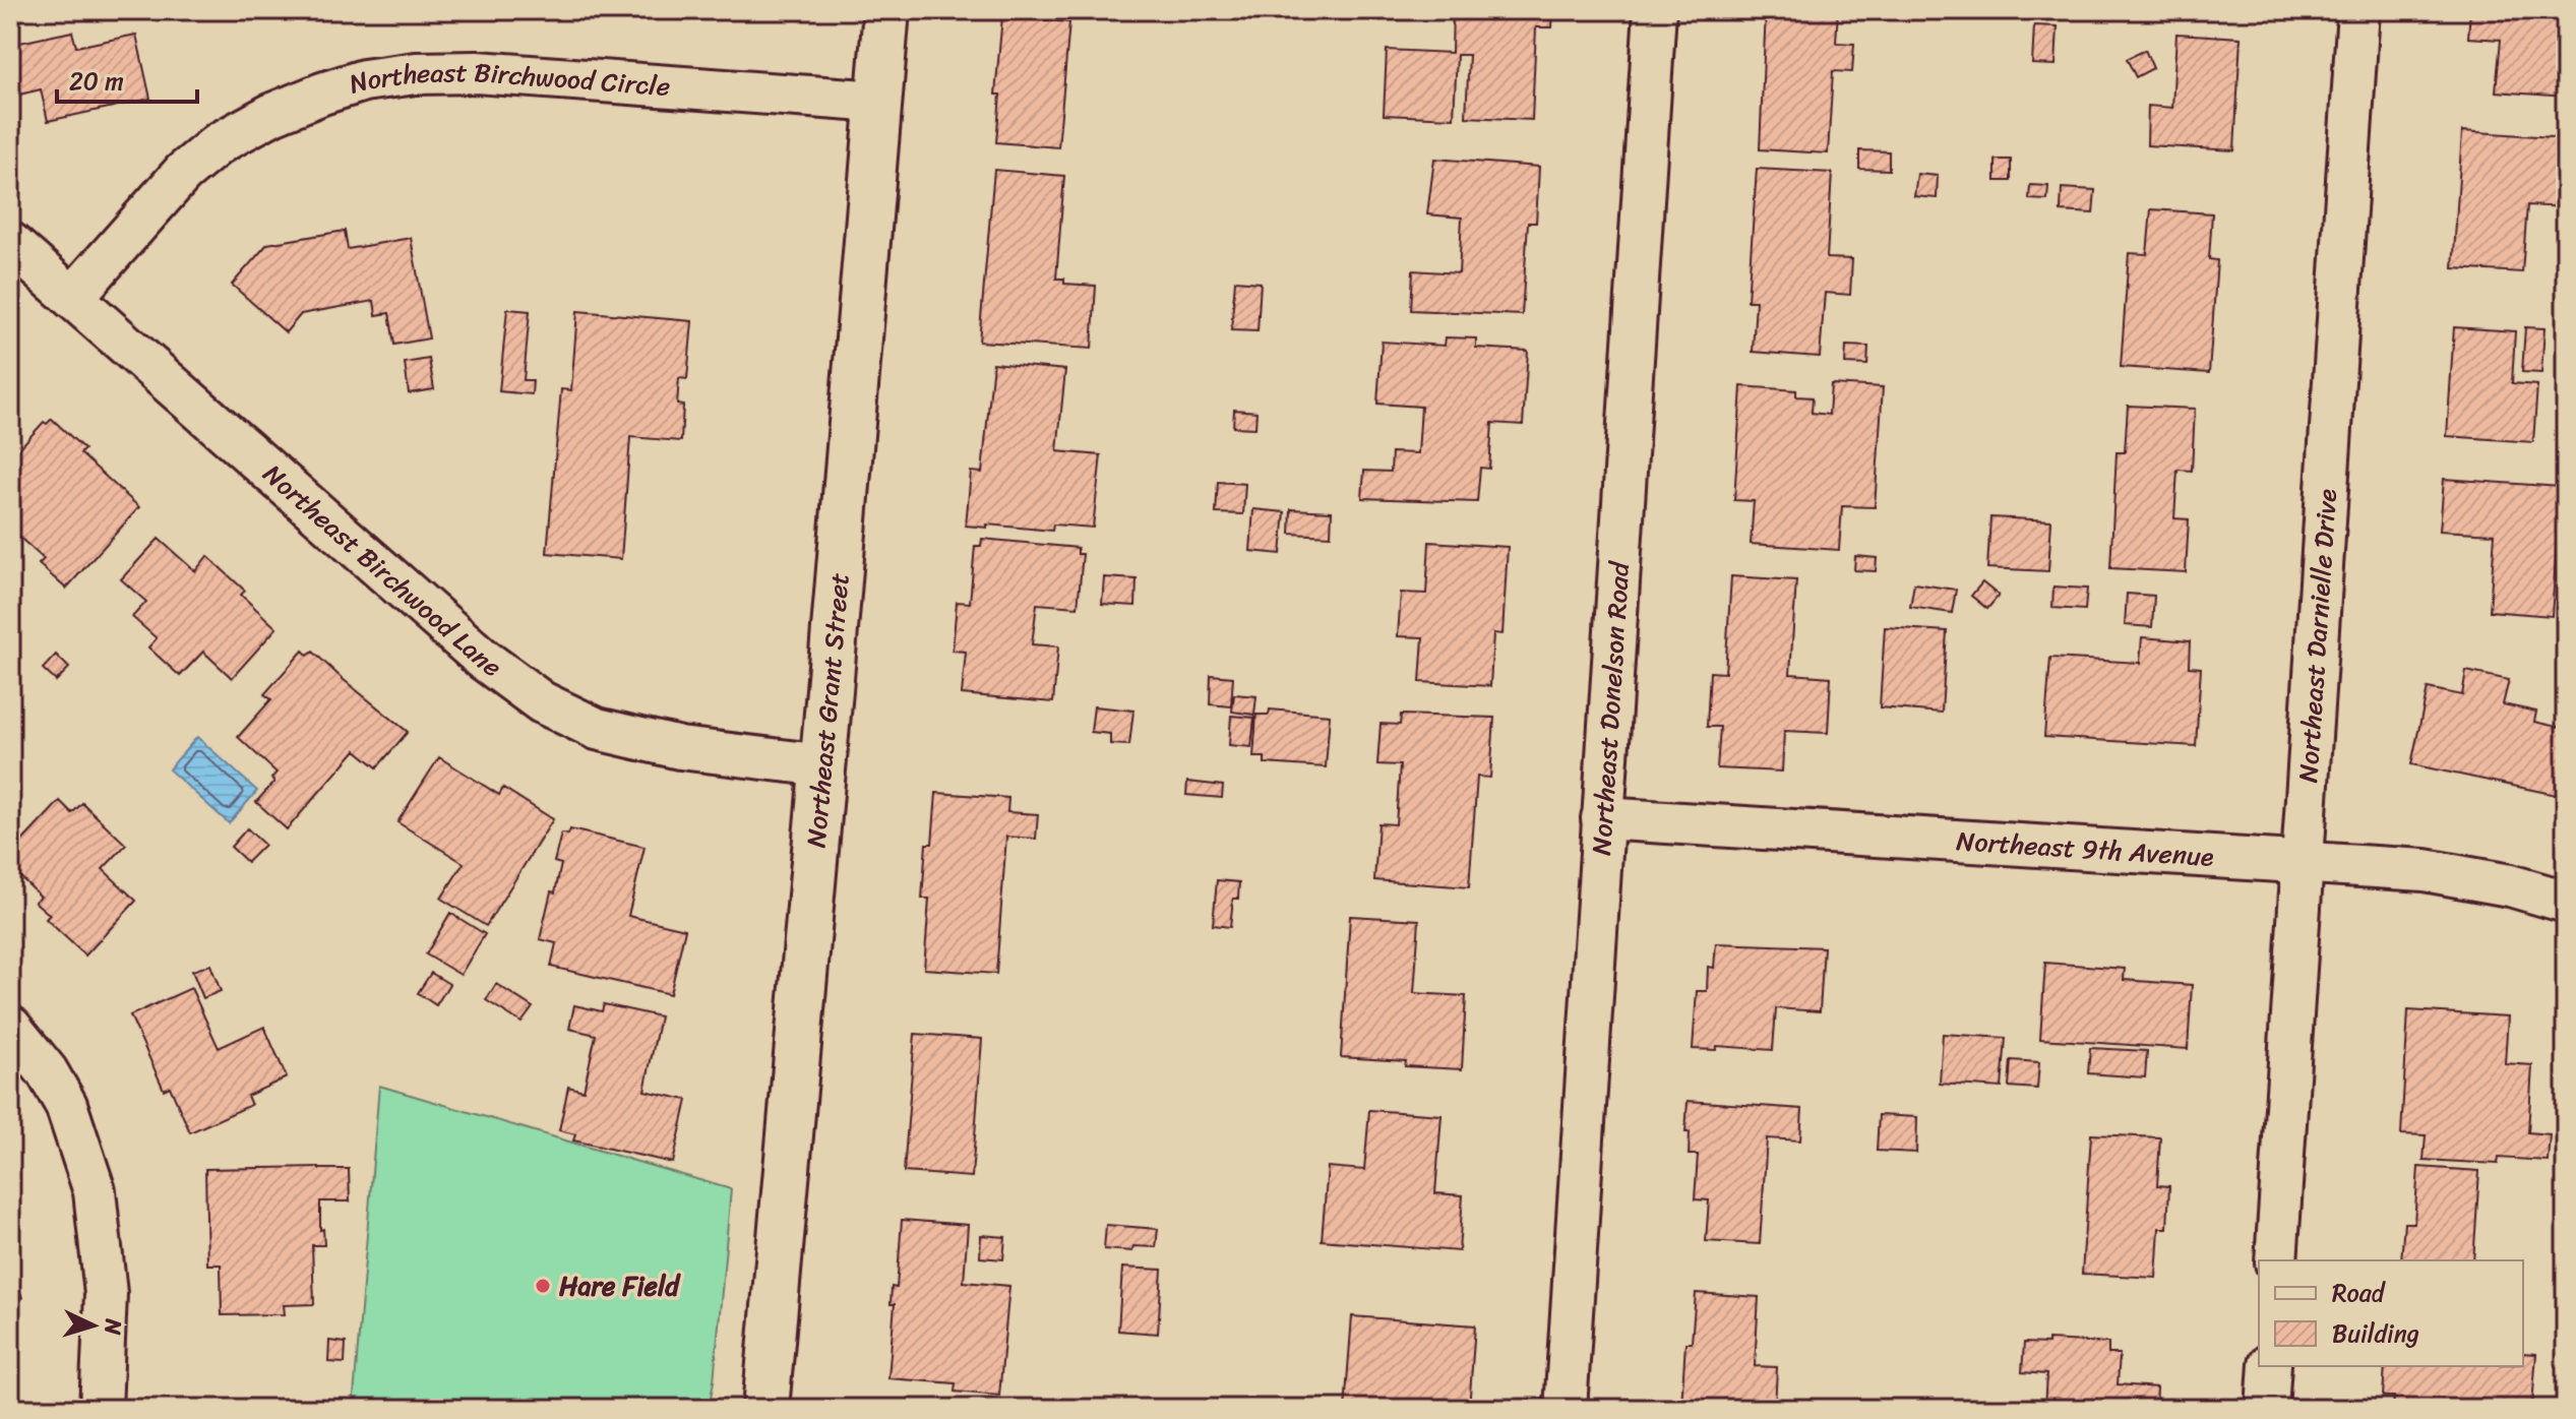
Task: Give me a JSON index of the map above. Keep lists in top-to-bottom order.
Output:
{
  "streets": {
    "street": [
      "Northeast Birchwood Circle",
      "Northeast Birchwood Lane",
      "Northeast Darnielle Drive",
      "Northeast Grant Street",
      "Northeast Donelson Road",
      "Northeast 9th Avenue"
    ]
  },
  "crossings": [
    ["Northeast Birchwood Circle", "Northeast Birchwood Lane"],
    ["Northeast Birchwood Circle", "Northeast Grant Street"],
    ["Northeast Birchwood Lane", "Northeast Grant Street"],
    ["Northeast Darnielle Drive", "Northeast 9th Avenue"],
    ["Northeast Donelson Road", "Northeast 9th Avenue"]
  ],
  "places": ["Hare Field"],
  "legend": ["Road", "Building"],
  "scale_bar": "20 m",
  "north": "right"
}
